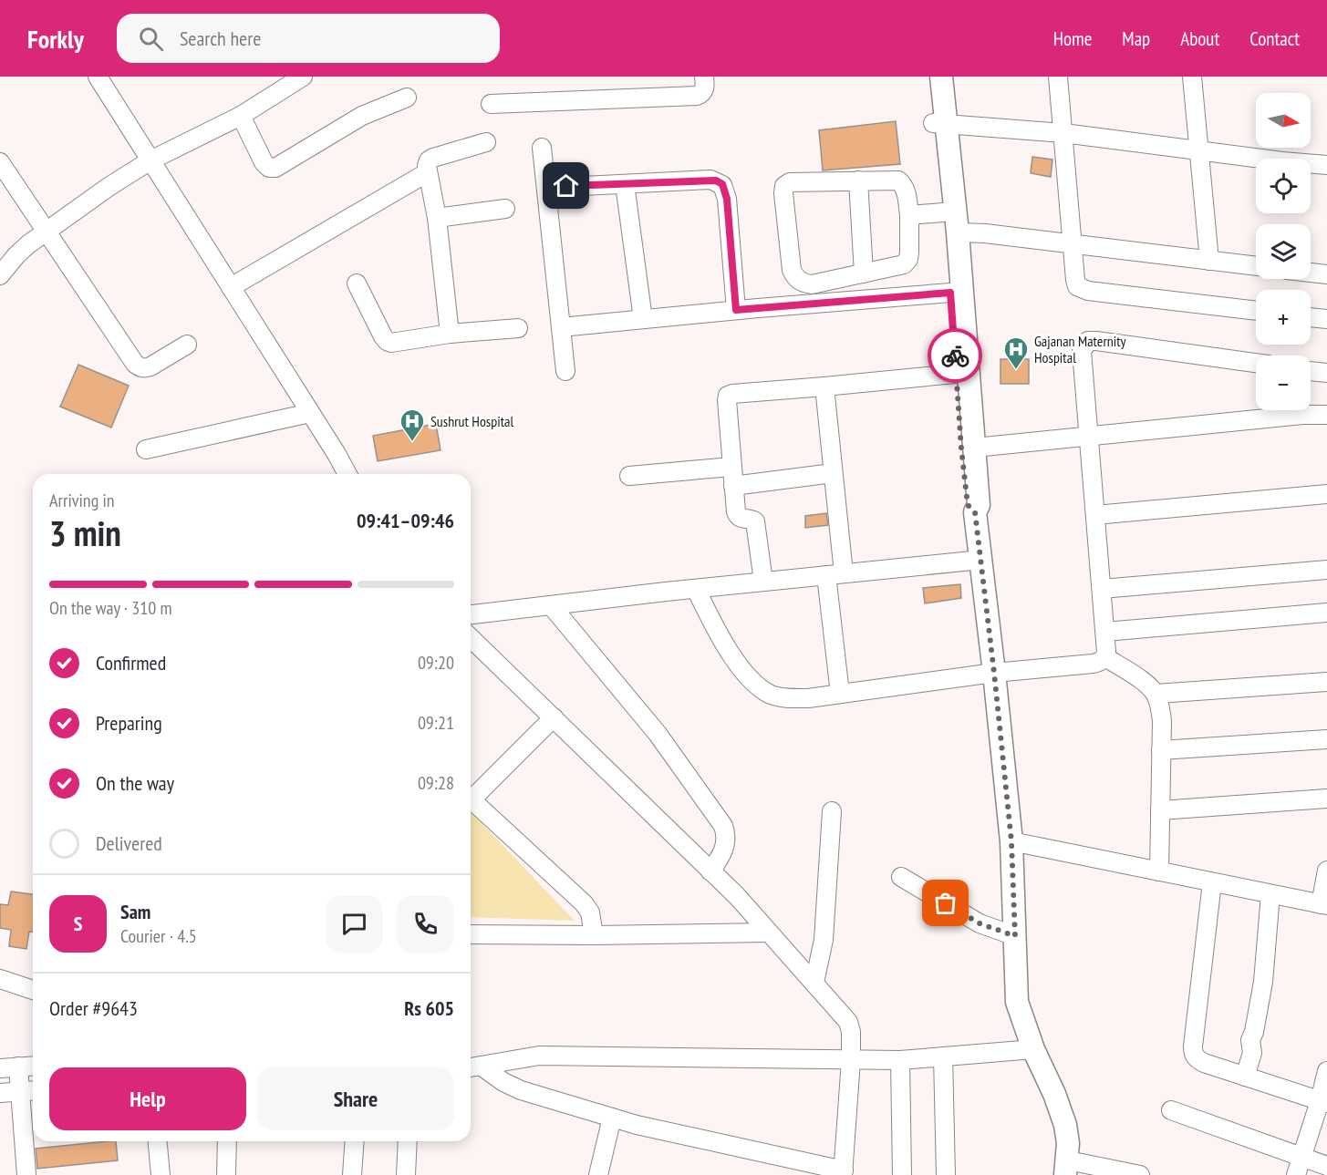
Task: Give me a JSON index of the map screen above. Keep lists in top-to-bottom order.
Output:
{
  "places": {
    "hospital": ["Gajanan Maternity Hospital", "Sushrut Hospital"]
  },
  "north": "right",
  "page": {
    "header": "Forkly",
    "search": "Search here",
    "nav": [
      "Home",
      "Map",
      "About",
      "Contact"
    ],
    "map_buttons": ["+", "−"],
    "heading": ["3 min", "Arriving in", "09:41–09:46"],
    "panel": [
      "Sam",
      "Courier · 4.5",
      "Order #9643",
      "Rs 605"
    ],
    "bar": "On the way · 310 m",
    "list": [
      ["Confirmed", "09:20"],
      ["Preparing", "09:21"],
      ["On the way", "09:28"],
      "Delivered"
    ],
    "round": "S",
    "buttons": ["Help", "Share"]
  }
}
